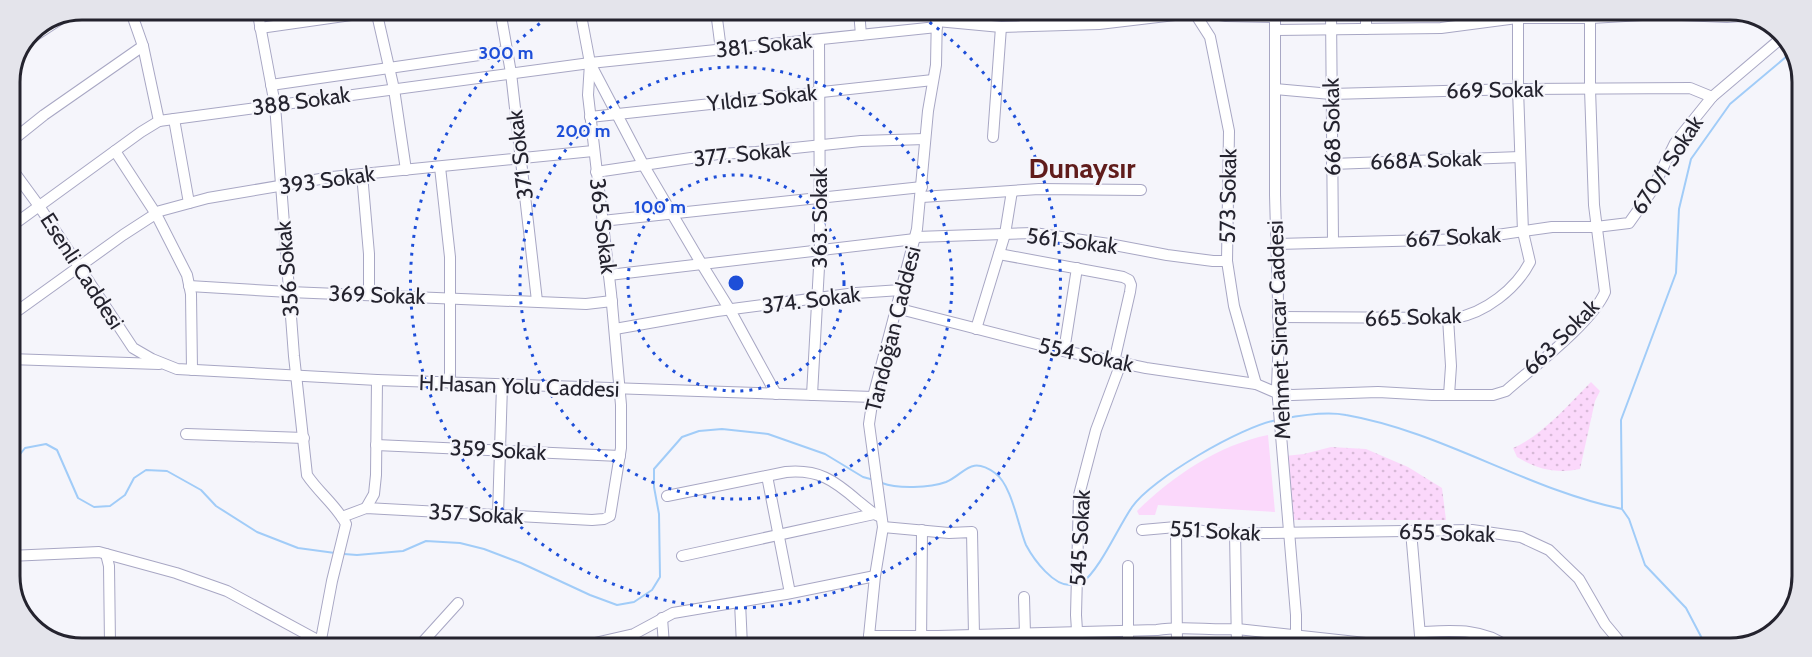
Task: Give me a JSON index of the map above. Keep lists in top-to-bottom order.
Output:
{
  "streets": {
    "street": [
      "381. Sokak",
      "669 Sokak",
      "Yıldız Sokak",
      "388 Sokak",
      "668 Sokak",
      "377. Sokak",
      "371 Sokak",
      "668A Sokak",
      "670/1 Sokak",
      "393 Sokak",
      "573 Sokak",
      "363. Sokak",
      "365 Sokak",
      "667 Sokak",
      "561 Sokak",
      "356 Sokak",
      "Esenli Caddesi",
      "369 Sokak",
      "374. Sokak",
      "665 Sokak",
      "Tandoğan Caddesi",
      "Mehmet Sincar Caddesi",
      "663 Sokak",
      "554 Sokak",
      "H.Hasan Yolu Caddesi",
      "359 Sokak",
      "357 Sokak",
      "551 Sokak",
      "655 Sokak",
      "545 Sokak"
    ]
  },
  "crossings": [
    ["381. Sokak", "388 Sokak"],
    ["381. Sokak", "363. Sokak"],
    ["381. Sokak", "365 Sokak"],
    ["381. Sokak", "Tandoğan Caddesi"],
    ["669 Sokak", "668 Sokak"],
    ["669 Sokak", "670/1 Sokak"],
    ["669 Sokak", "665 Sokak"],
    ["669 Sokak", "Mehmet Sincar Caddesi"],
    ["669 Sokak", "663 Sokak"],
    ["Yıldız Sokak", "363. Sokak"],
    ["Yıldız Sokak", "365 Sokak"],
    ["Yıldız Sokak", "Tandoğan Caddesi"],
    ["388 Sokak", "371 Sokak"],
    ["388 Sokak", "365 Sokak"],
    ["388 Sokak", "356 Sokak"],
    ["388 Sokak", "Esenli Caddesi"],
    ["668 Sokak", "668A Sokak"],
    ["668 Sokak", "667 Sokak"],
    ["377. Sokak", "363. Sokak"],
    ["377. Sokak", "365 Sokak"],
    ["377. Sokak", "Tandoğan Caddesi"],
    ["371 Sokak", "393 Sokak"],
    ["371 Sokak", "369 Sokak"],
    ["668A Sokak", "665 Sokak"],
    ["670/1 Sokak", "667 Sokak"],
    ["393 Sokak", "365 Sokak"],
    ["393 Sokak", "356 Sokak"],
    ["393 Sokak", "Esenli Caddesi"],
    ["573 Sokak", "561 Sokak"],
    ["573 Sokak", "554 Sokak"],
    ["363. Sokak", "561 Sokak"],
    ["363. Sokak", "374. Sokak"],
    ["363. Sokak", "H.Hasan Yolu Caddesi"],
    ["365 Sokak", "561 Sokak"],
    ["365 Sokak", "369 Sokak"],
    ["365 Sokak", "374. Sokak"],
    ["365 Sokak", "H.Hasan Yolu Caddesi"],
    ["365 Sokak", "359 Sokak"],
    ["365 Sokak", "357 Sokak"],
    ["667 Sokak", "665 Sokak"],
    ["667 Sokak", "Mehmet Sincar Caddesi"],
    ["667 Sokak", "663 Sokak"],
    ["561 Sokak", "Tandoğan Caddesi"],
    ["356 Sokak", "369 Sokak"],
    ["356 Sokak", "H.Hasan Yolu Caddesi"],
    ["356 Sokak", "357 Sokak"],
    ["Esenli Caddesi", "H.Hasan Yolu Caddesi"],
    ["374. Sokak", "Tandoğan Caddesi"],
    ["665 Sokak", "Mehmet Sincar Caddesi"],
    ["Tandoğan Caddesi", "554 Sokak"],
    ["Tandoğan Caddesi", "H.Hasan Yolu Caddesi"],
    ["Mehmet Sincar Caddesi", "663 Sokak"],
    ["Mehmet Sincar Caddesi", "554 Sokak"],
    ["Mehmet Sincar Caddesi", "551 Sokak"],
    ["Mehmet Sincar Caddesi", "655 Sokak"],
    ["663 Sokak", "554 Sokak"],
    ["554 Sokak", "545 Sokak"],
    ["551 Sokak", "655 Sokak"]
  ],
  "districts": ["Dunaysır"],
  "rings": ["300 m", "200 m", "100 m"]
}
